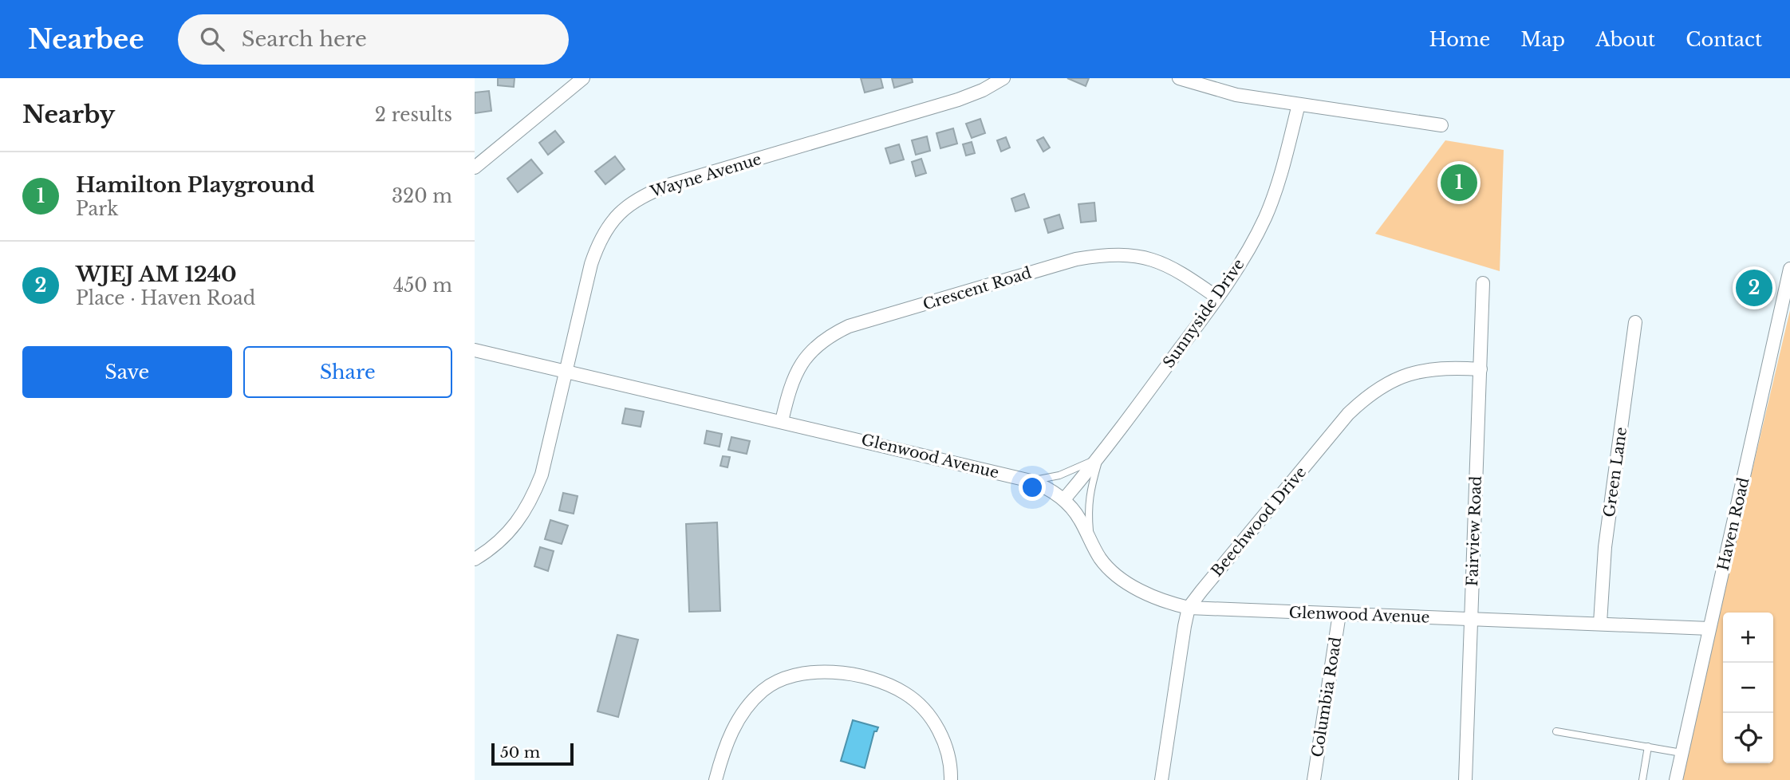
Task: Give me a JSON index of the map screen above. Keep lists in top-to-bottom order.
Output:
{
  "streets": {
    "street": [
      "Wayne Avenue",
      "Crescent Road",
      "Sunnyside Drive",
      "Glenwood Avenue",
      "Green Lane",
      "Beechwood Drive",
      "Haven Road",
      "Fairview Road",
      "Columbia Road"
    ]
  },
  "crossings": [
    ["Wayne Avenue", "Glenwood Avenue"],
    ["Crescent Road", "Sunnyside Drive"],
    ["Crescent Road", "Glenwood Avenue"],
    ["Sunnyside Drive", "Glenwood Avenue"],
    ["Glenwood Avenue", "Green Lane"],
    ["Glenwood Avenue", "Beechwood Drive"],
    ["Glenwood Avenue", "Haven Road"],
    ["Glenwood Avenue", "Fairview Road"],
    ["Glenwood Avenue", "Columbia Road"],
    ["Beechwood Drive", "Fairview Road"]
  ],
  "scale_bar": "50 m",
  "page": {
    "header": "Nearbee",
    "search": "Search here",
    "nav": [
      "Home",
      "Map",
      "About",
      "Contact"
    ],
    "heading": ["Nearby", "2 results"],
    "list": [
      {
        "mark": "1",
        "name": "Hamilton Playground",
        "note": "Park",
        "value": "320 m"
      },
      {
        "mark": "2",
        "name": "WJEJ AM 1240",
        "note": "Place · Haven Road",
        "value": "450 m"
      }
    ],
    "pins": ["1", "2"],
    "buttons": ["Save", "Share"],
    "map_buttons": ["+", "−"],
    "scale": "50 m"
  }
}
